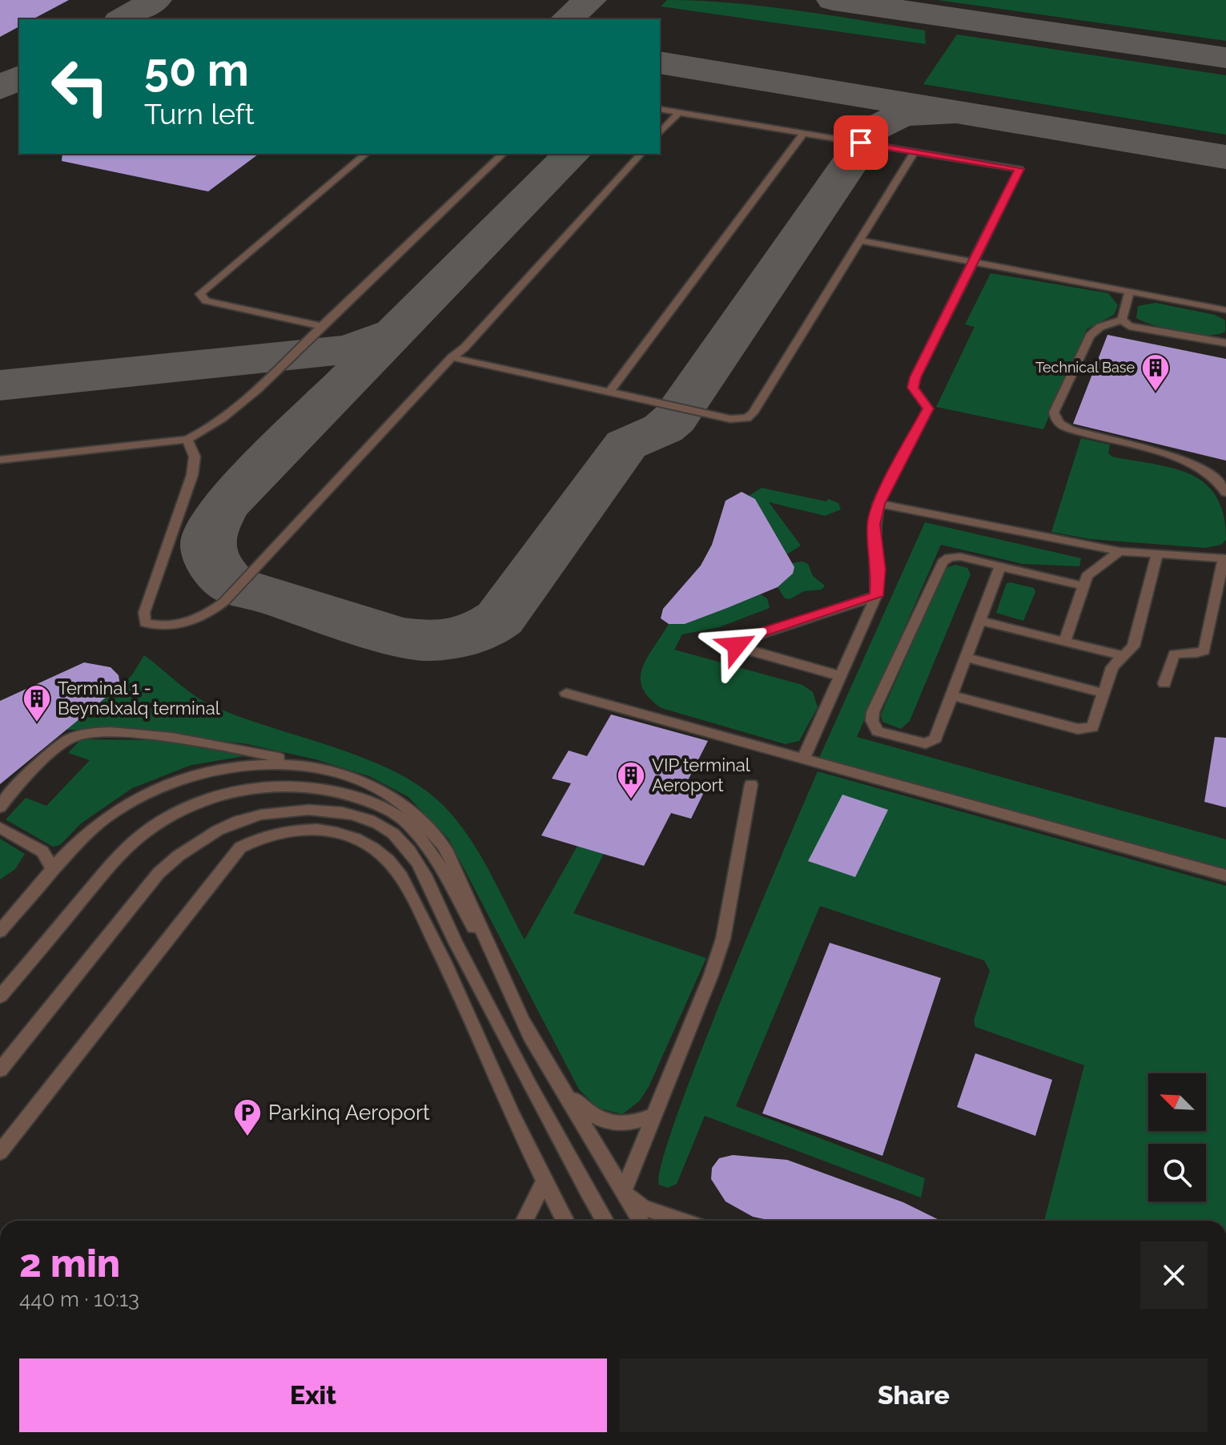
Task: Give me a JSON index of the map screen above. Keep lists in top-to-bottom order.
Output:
{
  "places": {
    "building": ["Technical Base", "Terminal 1 - Beynəlxalq terminal", "VIP terminal Aeroport"],
    "parking": ["Parkinq Aeroport"]
  },
  "north": "top left",
  "page": {
    "turn": ["50 m", "Turn left"],
    "heading": ["2 min", "440 m · 10:13"],
    "buttons": ["Exit", "Share"]
  }
}
